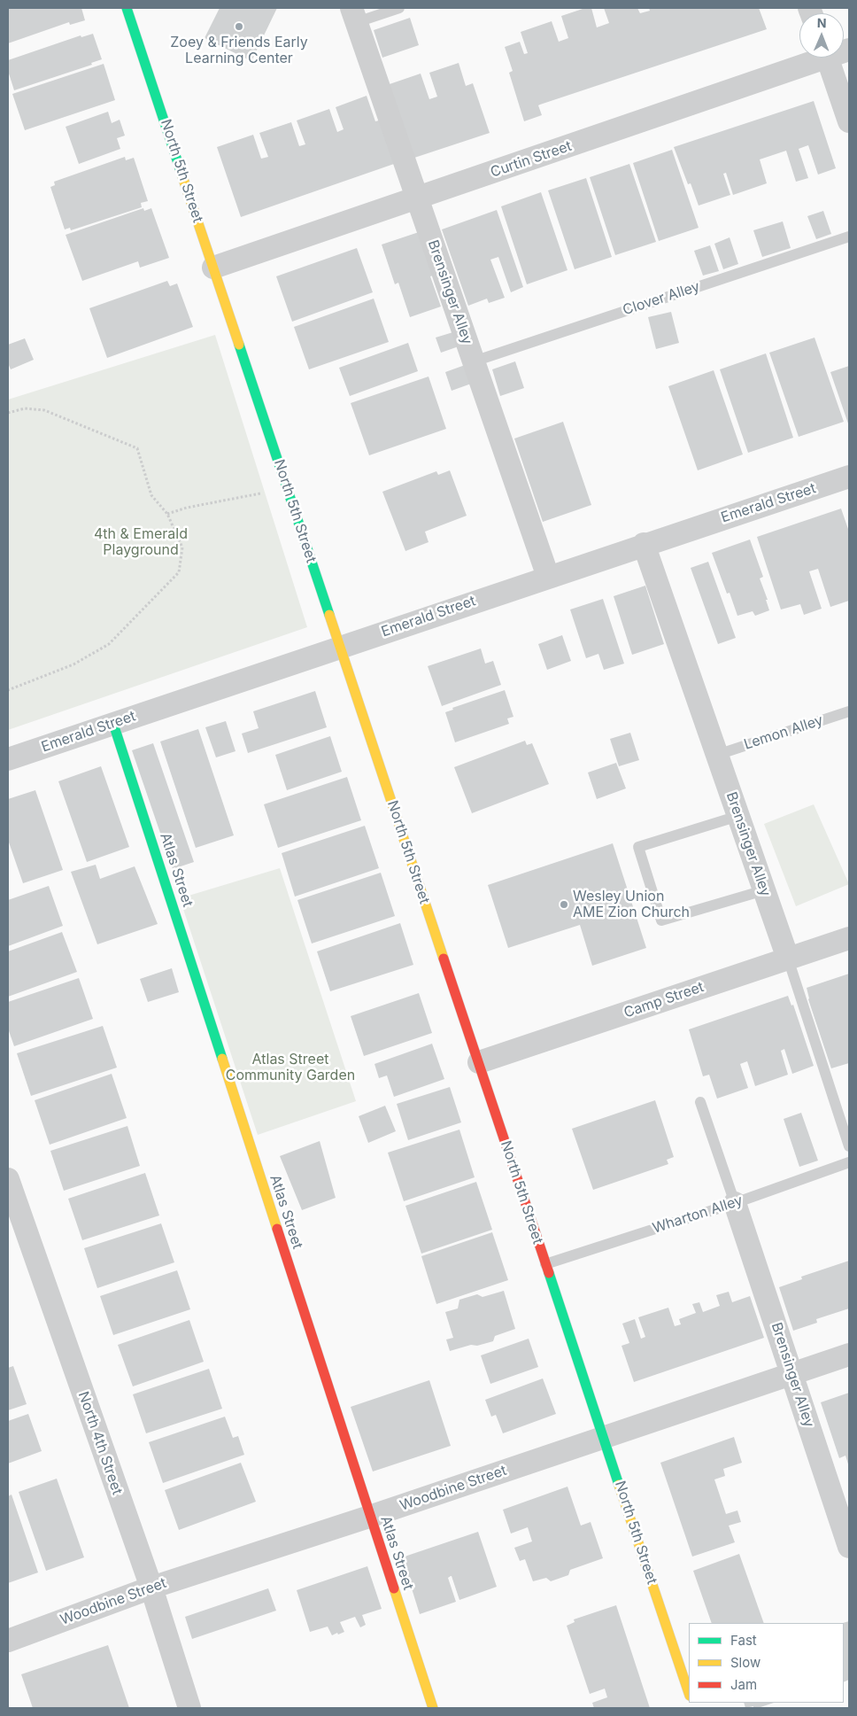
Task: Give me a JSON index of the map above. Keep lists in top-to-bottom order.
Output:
{
  "streets": {
    "street": [
      "Curtin Street",
      "North 5th Street",
      "Brensinger Alley",
      "Emerald Street",
      "Atlas Street",
      "Camp Street",
      "North 4th Street",
      "Woodbine Street"
    ],
    "lane": ["Clover Alley", "Lemon Alley", "Wharton Alley"]
  },
  "crossings": [
    ["Curtin Street", "North 5th Street"],
    ["Curtin Street", "Brensinger Alley"],
    ["North 5th Street", "Emerald Street"],
    ["North 5th Street", "Camp Street"],
    ["North 5th Street", "Wharton Alley"],
    ["North 5th Street", "Woodbine Street"],
    ["Brensinger Alley", "Clover Alley"],
    ["Brensinger Alley", "Emerald Street"],
    ["Brensinger Alley", "Lemon Alley"],
    ["Brensinger Alley", "Camp Street"],
    ["Brensinger Alley", "Wharton Alley"],
    ["Brensinger Alley", "Woodbine Street"],
    ["Emerald Street", "Atlas Street"],
    ["Atlas Street", "Woodbine Street"],
    ["North 4th Street", "Woodbine Street"]
  ],
  "parks": ["4th & Emerald Playground", "Atlas Street Community Garden"],
  "places": ["Zoey & Friends Early Learning Center", "Wesley Union AME Zion Church"],
  "legend": ["Fast", "Slow", "Jam"],
  "north": "top"
}
